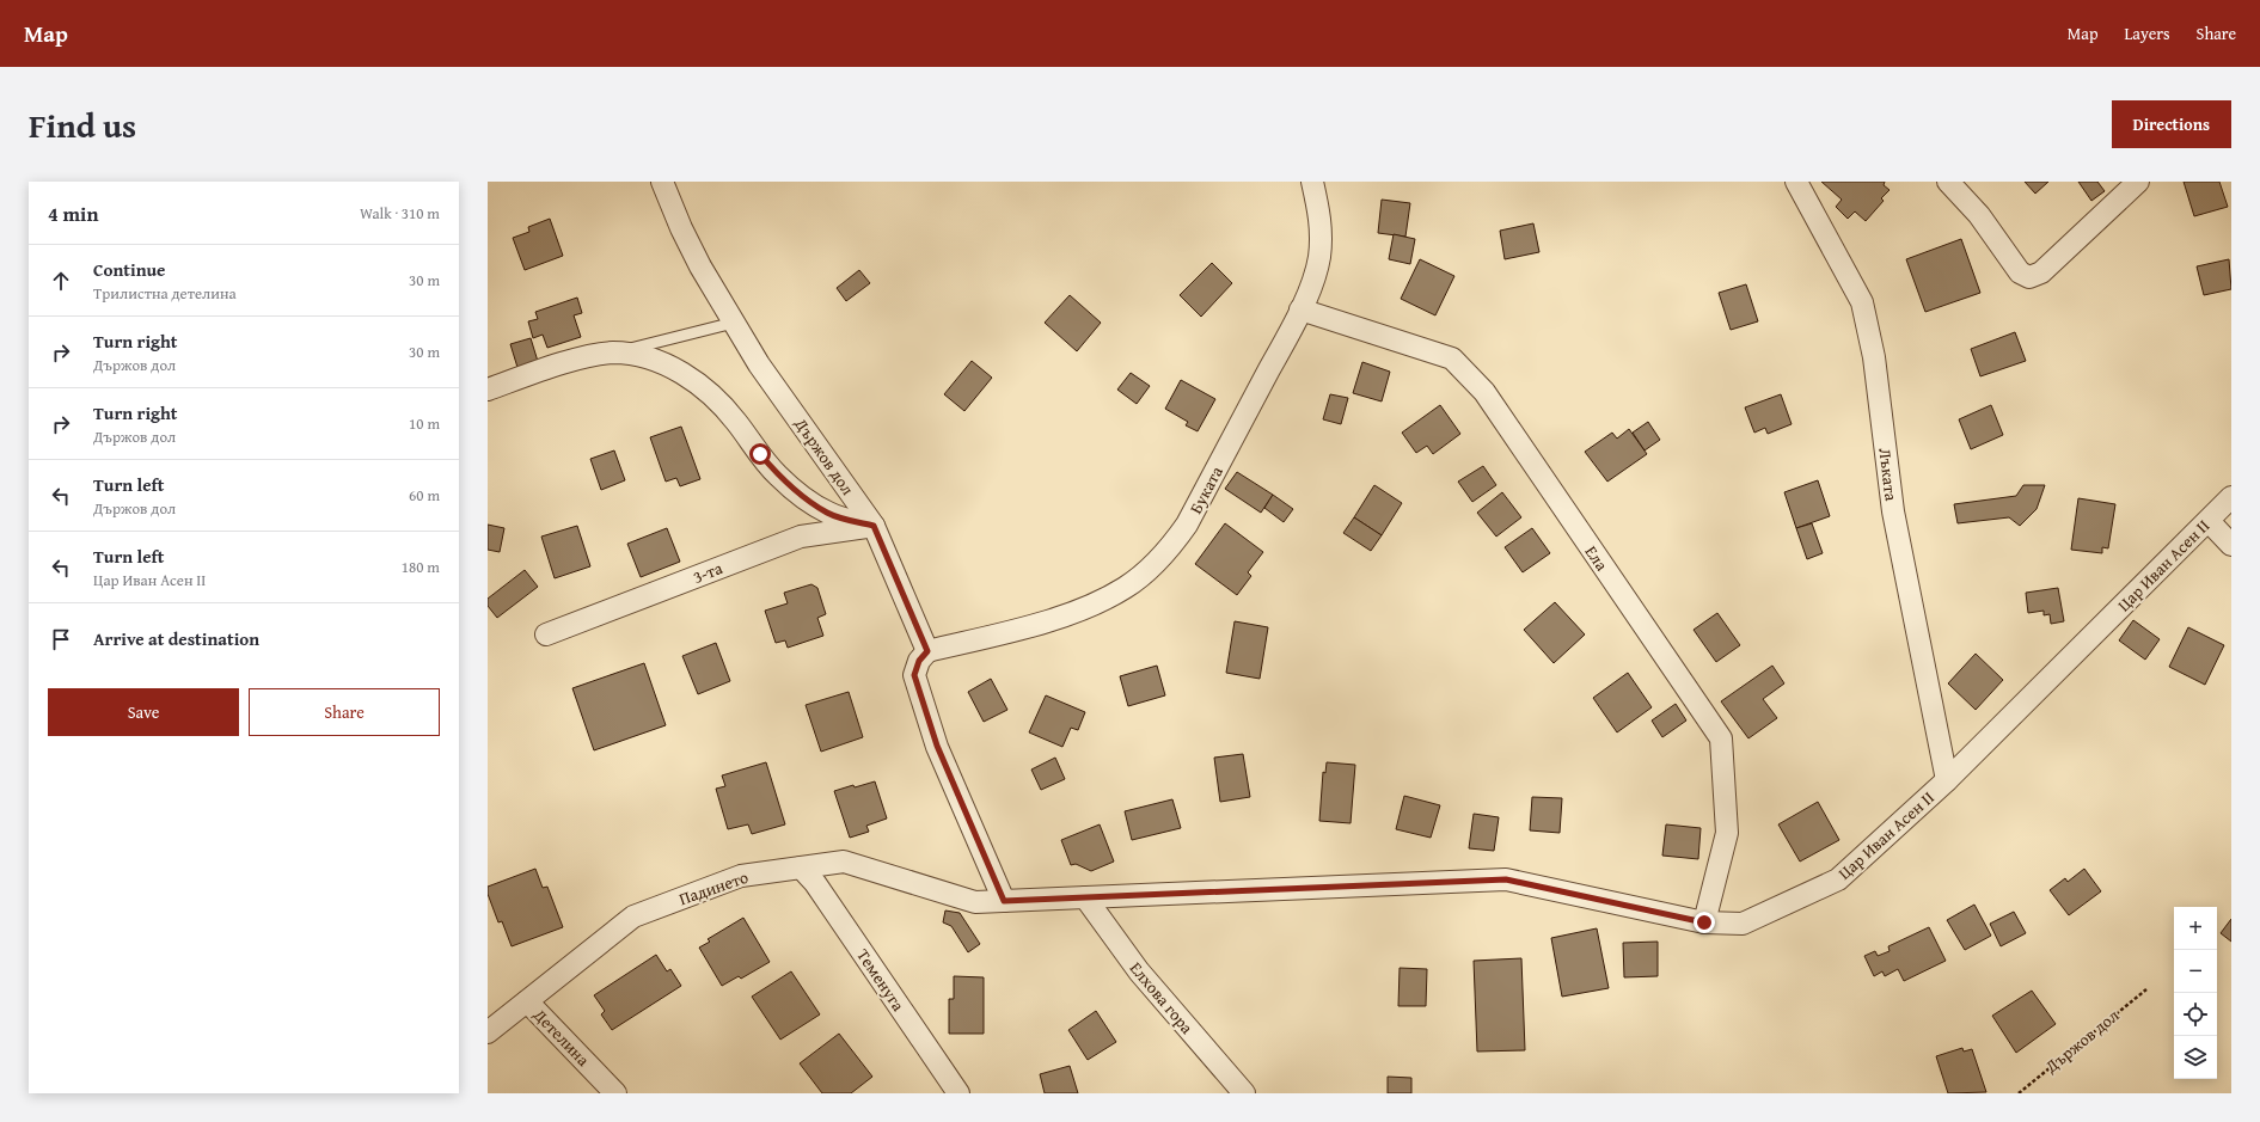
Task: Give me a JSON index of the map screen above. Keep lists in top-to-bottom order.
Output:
{
  "streets": {
    "street": [
      "Държов дол",
      "Лъката",
      "Буката",
      "Ела",
      "Цар Иван Асен II",
      "3-та",
      "Падинето",
      "Теменуга",
      "Елхова гора",
      "Детелина"
    ]
  },
  "crossings": [
    ["Държов дол", "Буката"],
    ["Държов дол", "3-та"],
    ["Лъката", "Цар Иван Асен II"],
    ["Буката", "Ела"],
    ["Ела", "Цар Иван Асен II"],
    ["Цар Иван Асен II", "Падинето"],
    ["Цар Иван Асен II", "Елхова гора"],
    ["Падинето", "Теменуга"],
    ["Падинето", "Детелина"]
  ],
  "page": {
    "header": "Map",
    "nav": ["Map", "Layers", "Share"],
    "title": "Find us",
    "buttons": [
      "Directions",
      ["Save", "Share"]
    ],
    "heading": ["4 min", "Walk · 310 m"],
    "list": [
      ["Continue", "Трилистна детелина", "30 m"],
      ["Turn right", "Държов дол", "30 m"],
      ["Turn right", "Държов дол", "10 m"],
      ["Turn left", "Държов дол", "60 m"],
      ["Turn left", "Цар Иван Асен II", "180 m"],
      "Arrive at destination"
    ],
    "map_buttons": ["+", "−"]
  }
}
